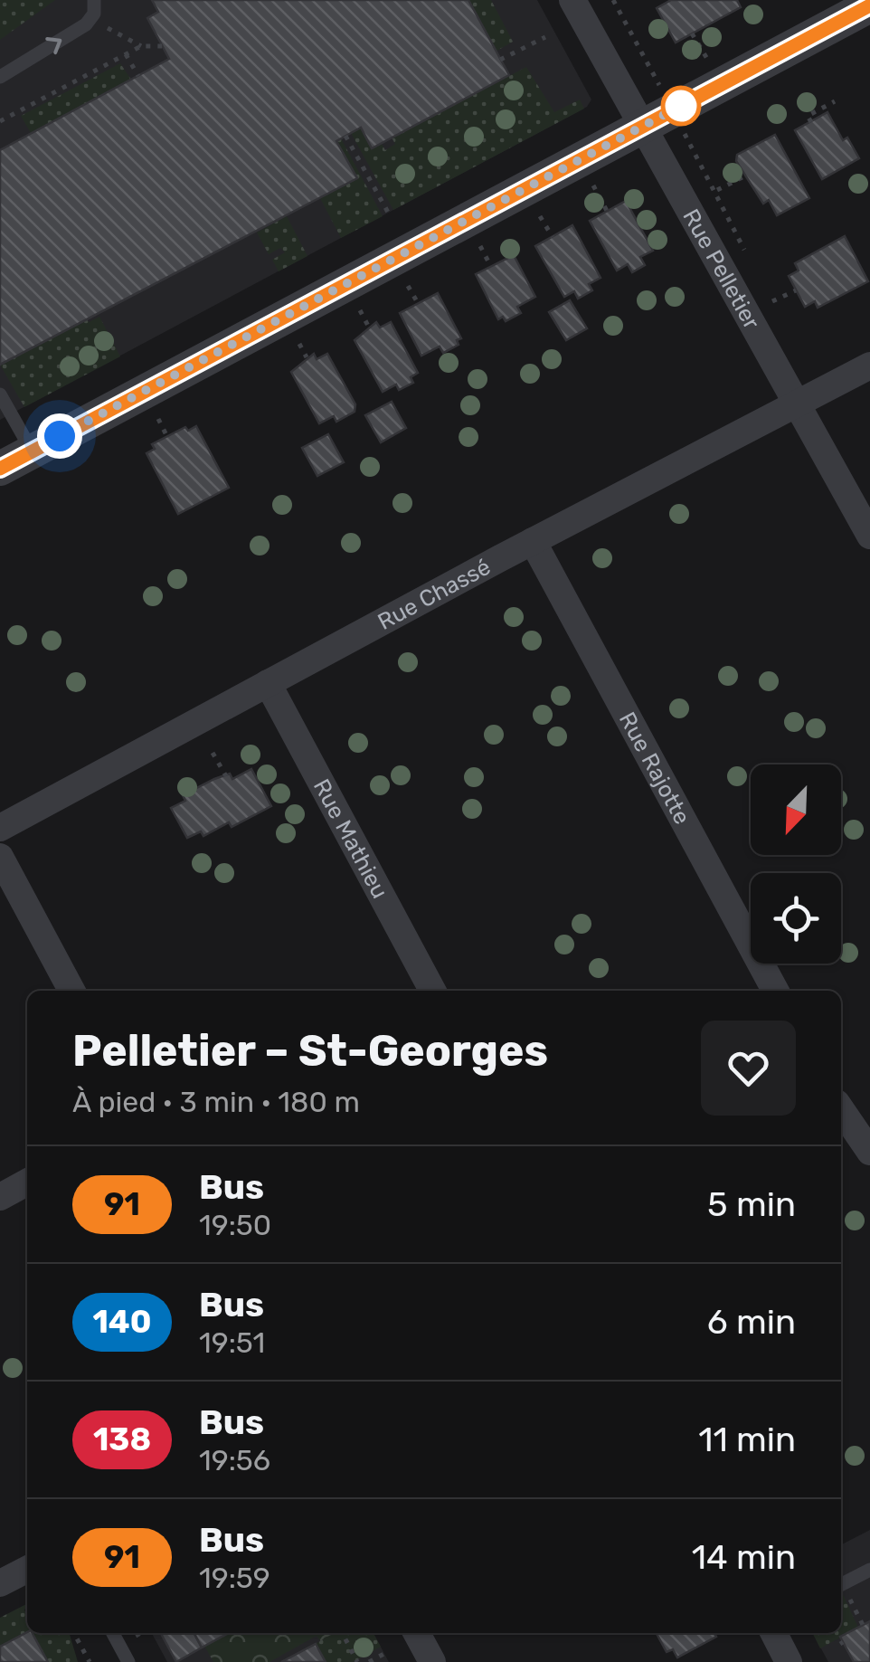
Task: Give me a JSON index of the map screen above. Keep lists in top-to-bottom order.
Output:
{
  "streets": {
    "street": [
      "Rue Pelletier",
      "Rue Chassé",
      "Rue Rajotte",
      "Rue Mathieu"
    ]
  },
  "crossings": [
    ["Rue Pelletier", "Rue Chassé"],
    ["Rue Chassé", "Rue Rajotte"],
    ["Rue Chassé", "Rue Mathieu"]
  ],
  "lines": ["bus line 91"],
  "north": "bottom left",
  "page": {
    "heading": ["Pelletier – St-Georges", "À pied · 3 min · 180 m"],
    "list": [
      {
        "mark": "91",
        "name": "Bus",
        "note": "19:50",
        "value": "5 min"
      },
      {
        "mark": "140",
        "name": "Bus",
        "note": "19:51",
        "value": "6 min"
      },
      {
        "mark": "138",
        "name": "Bus",
        "note": "19:56",
        "value": "11 min"
      },
      {
        "mark": "91",
        "name": "Bus",
        "note": "19:59",
        "value": "14 min"
      }
    ]
  }
}
